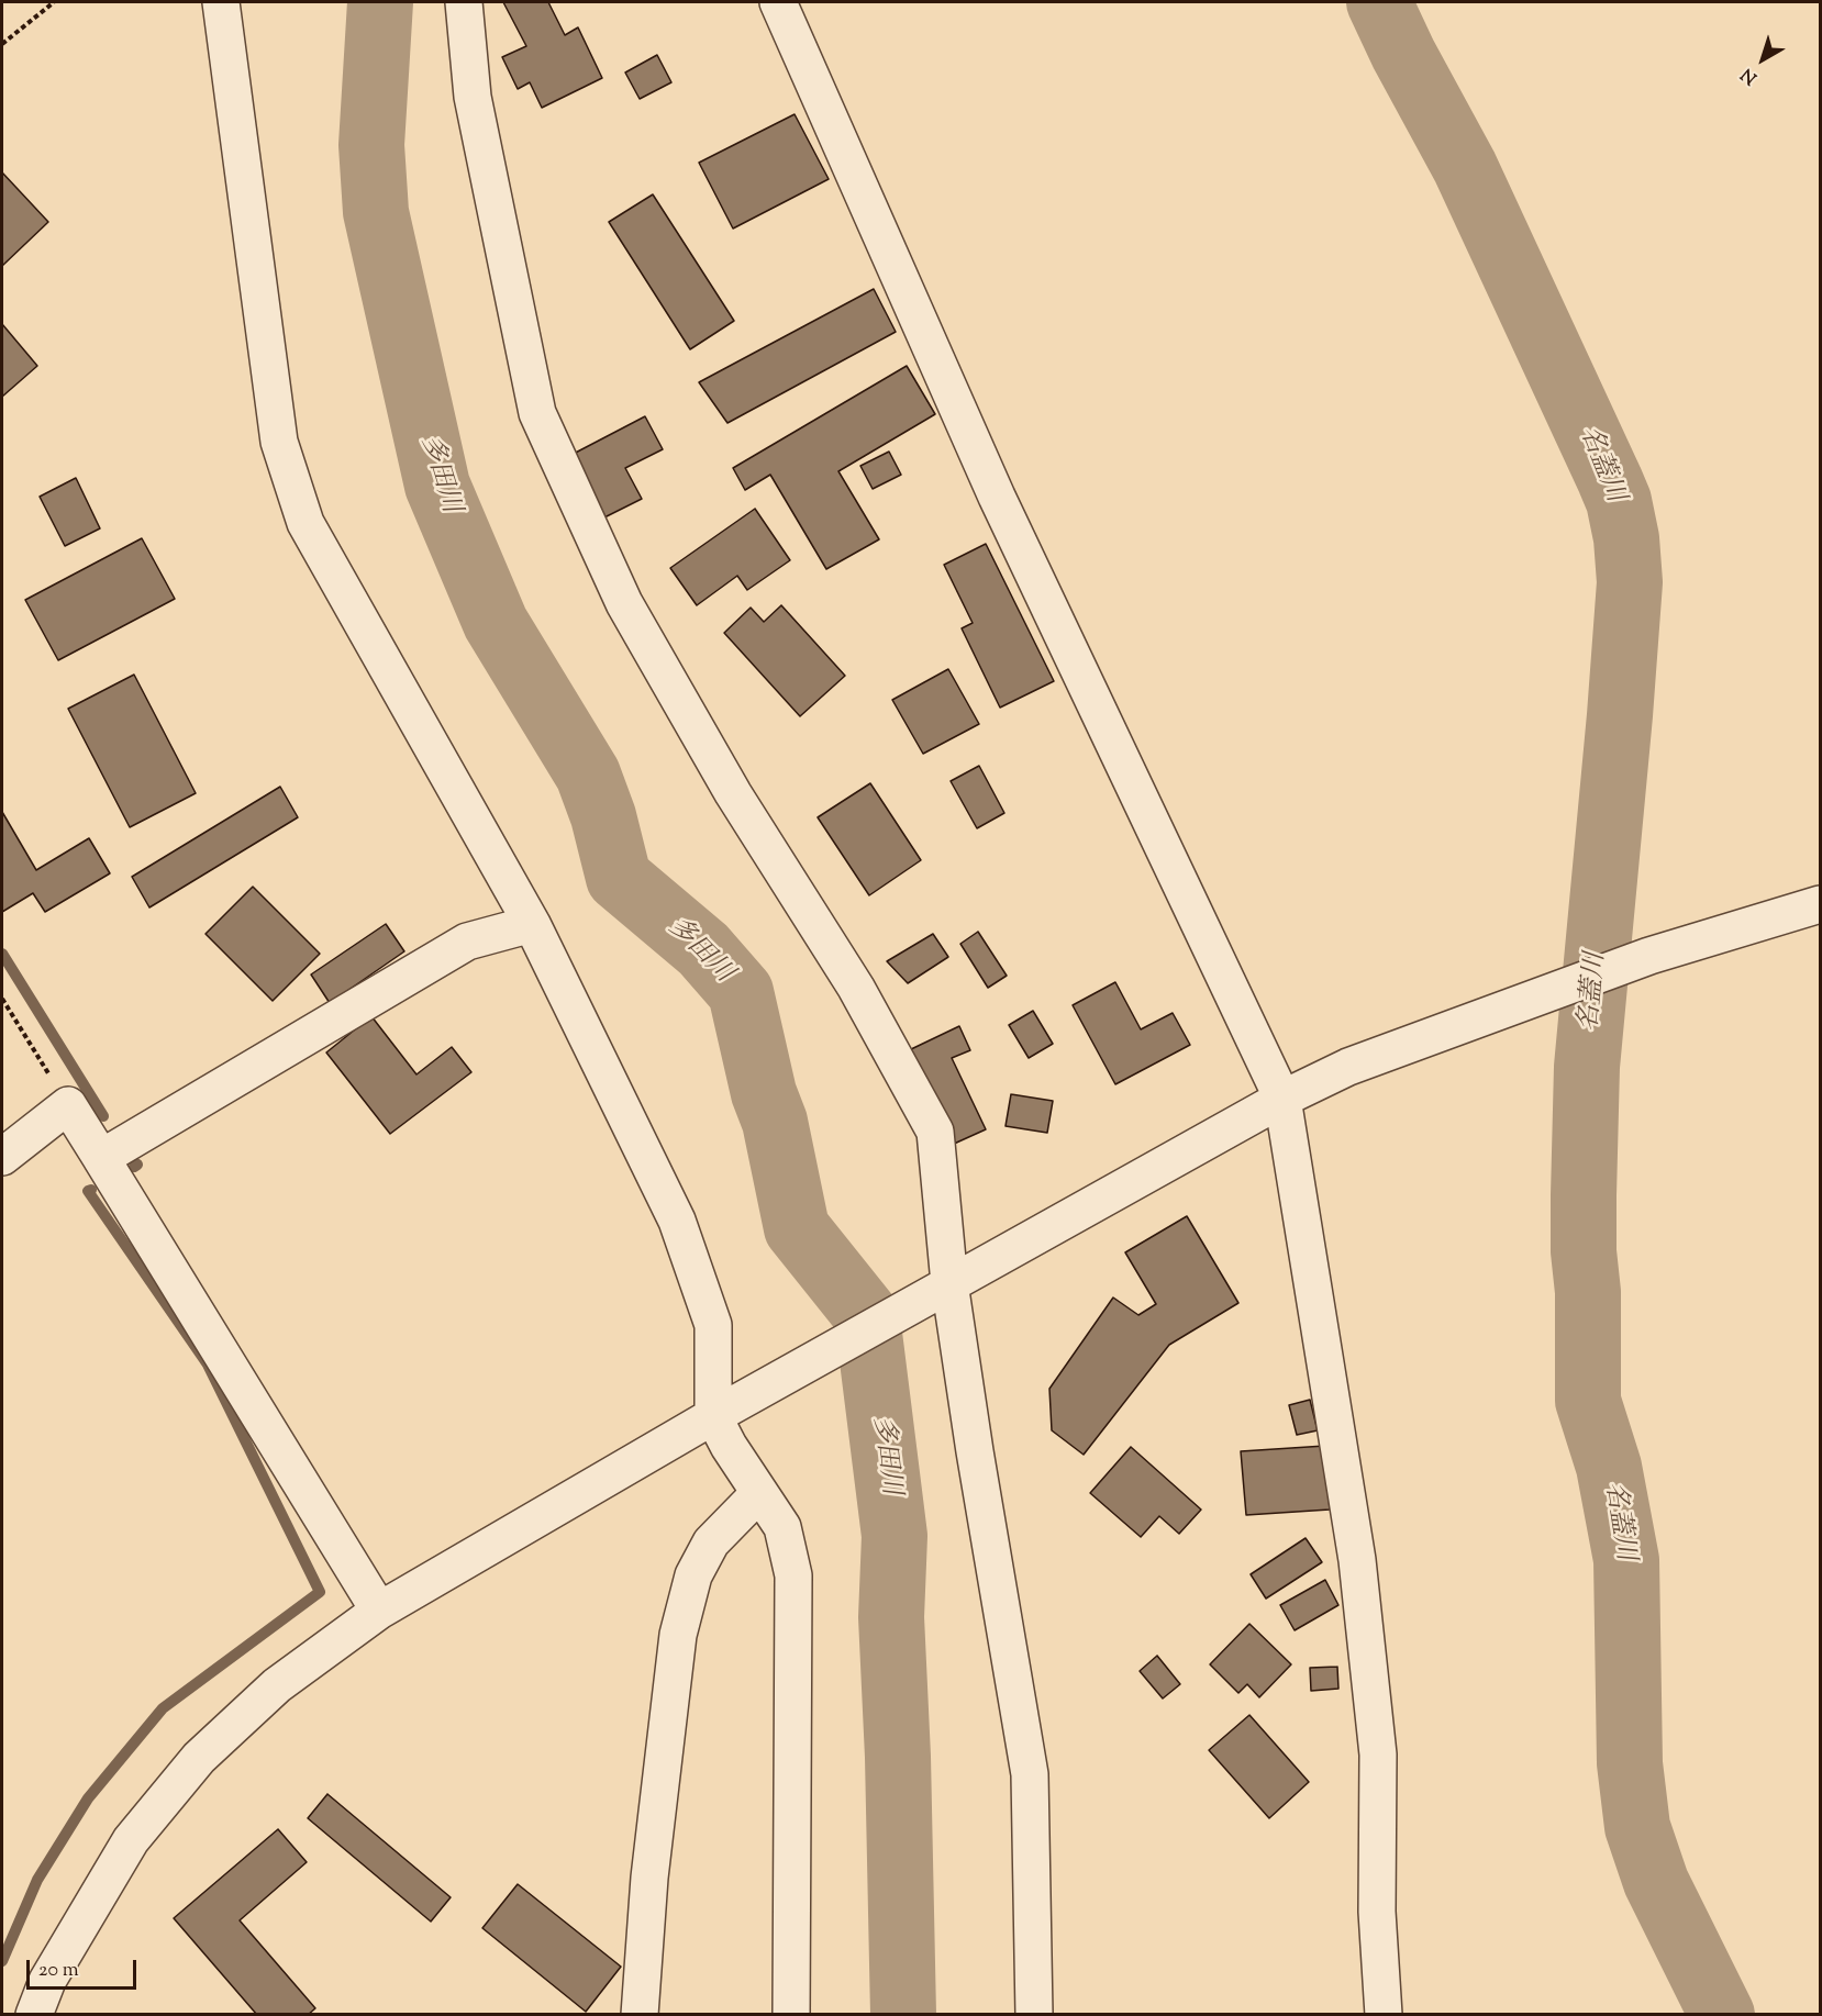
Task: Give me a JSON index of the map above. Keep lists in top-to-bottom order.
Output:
{
  "water": ["名蓋川", "多田川"],
  "scale_bar": "20 m",
  "north": "bottom left"
}
